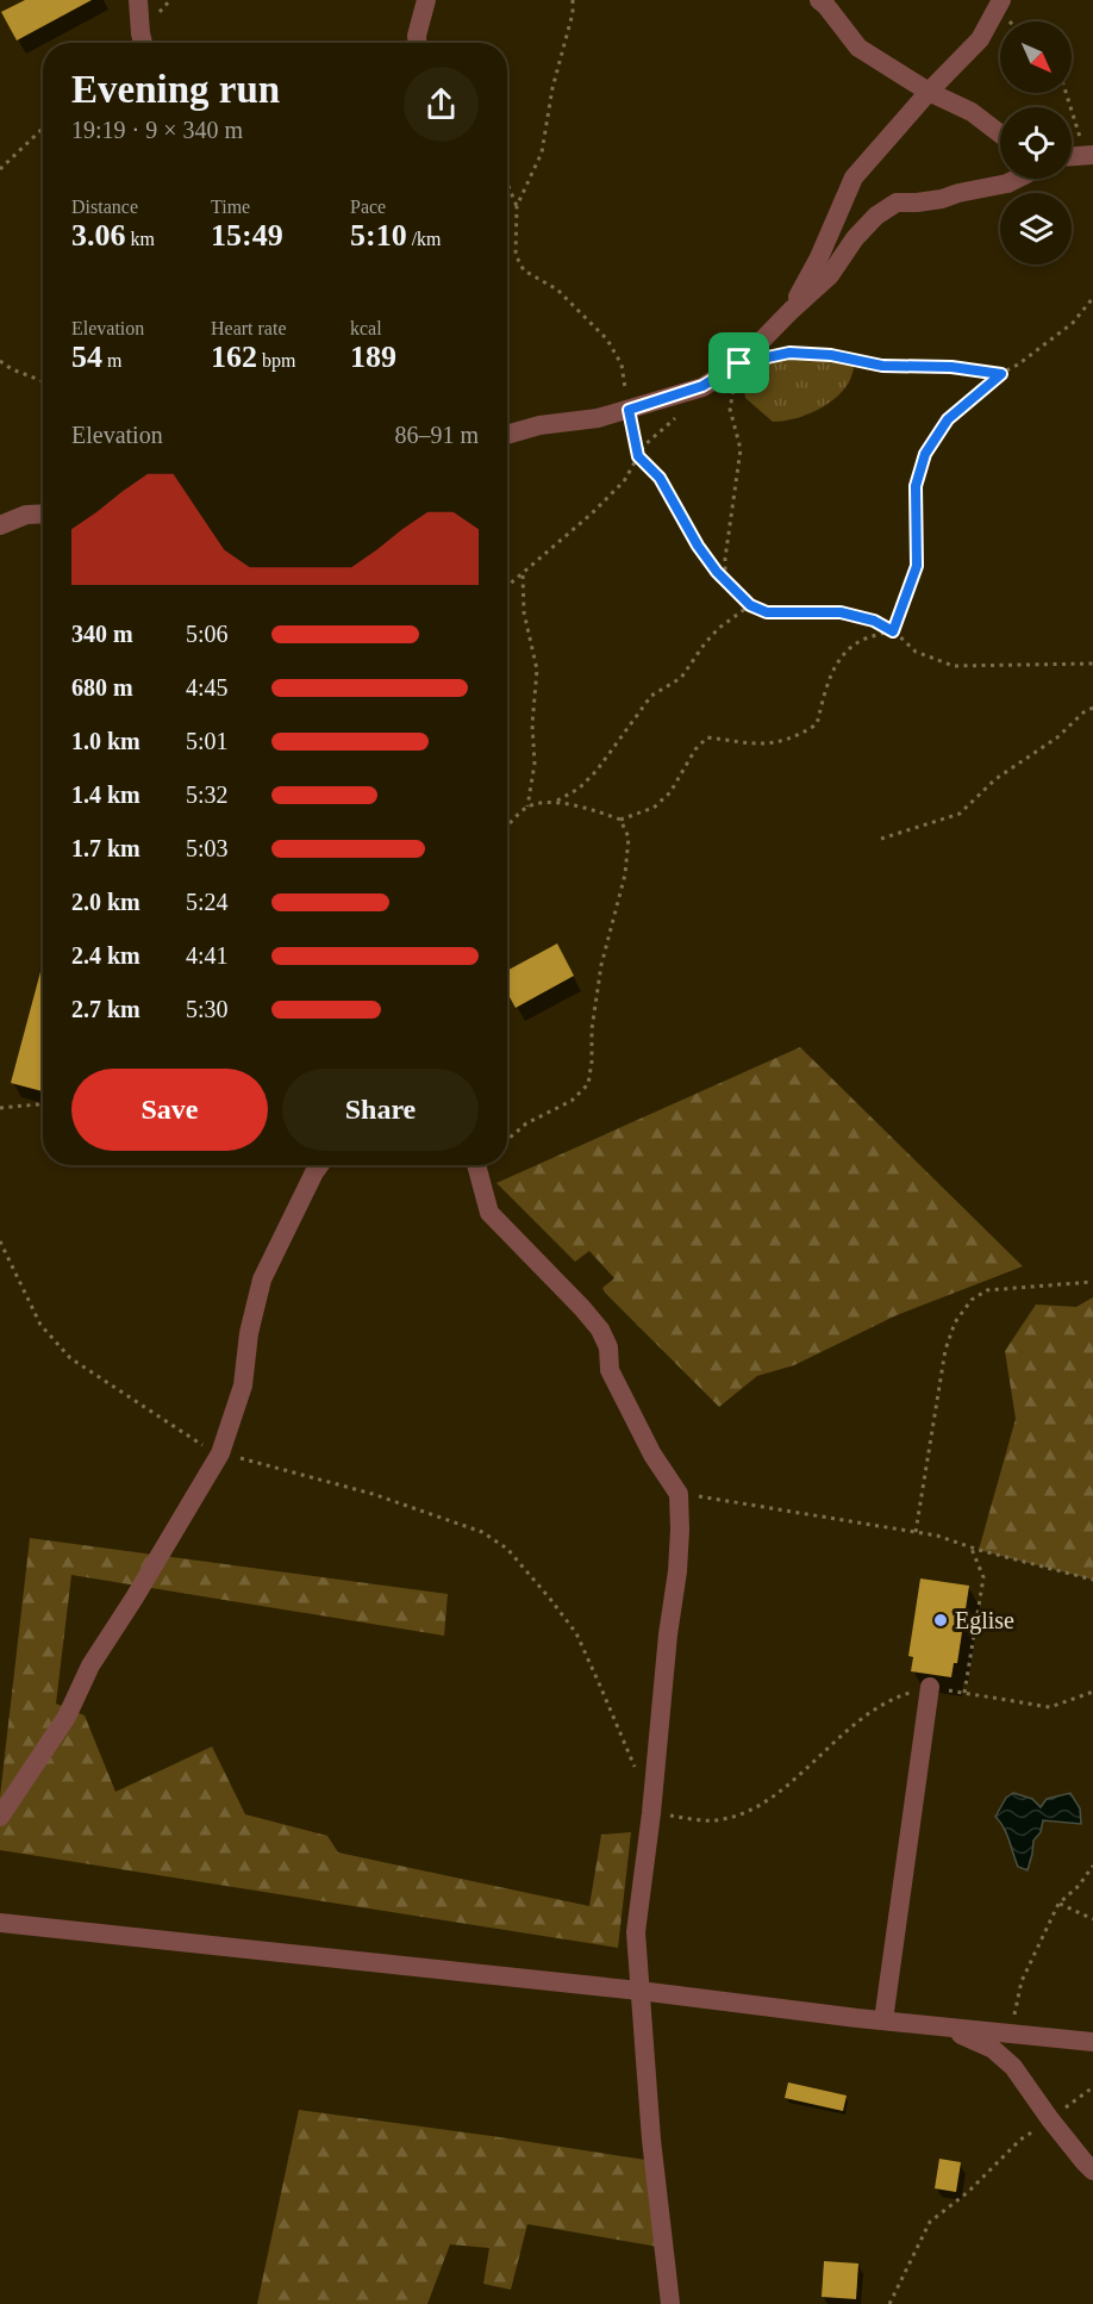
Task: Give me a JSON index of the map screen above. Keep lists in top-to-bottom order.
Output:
{
  "places": ["Eglise"],
  "north": "bottom right",
  "page": {
    "heading": ["Evening run", "19:19 · 9 × 340 m"],
    "stats": [
      ["Distance", "3.06 km"],
      ["Time", "15:49"],
      ["Pace", "5:10 /km"],
      ["Elevation", "54 m"],
      ["Heart rate", "162 bpm"],
      ["kcal", "189"]
    ],
    "chart": ["Elevation", "86–91 m"],
    "list": [
      {
        "name": "340 m",
        "note": "5:06"
      },
      {
        "name": "680 m",
        "note": "4:45"
      },
      {
        "name": "1.0 km",
        "note": "5:01"
      },
      {
        "name": "1.4 km",
        "note": "5:32"
      },
      {
        "name": "1.7 km",
        "note": "5:03"
      },
      {
        "name": "2.0 km",
        "note": "5:24"
      },
      {
        "name": "2.4 km",
        "note": "4:41"
      },
      {
        "name": "2.7 km",
        "note": "5:30"
      }
    ],
    "buttons": ["Save", "Share"]
  }
}
